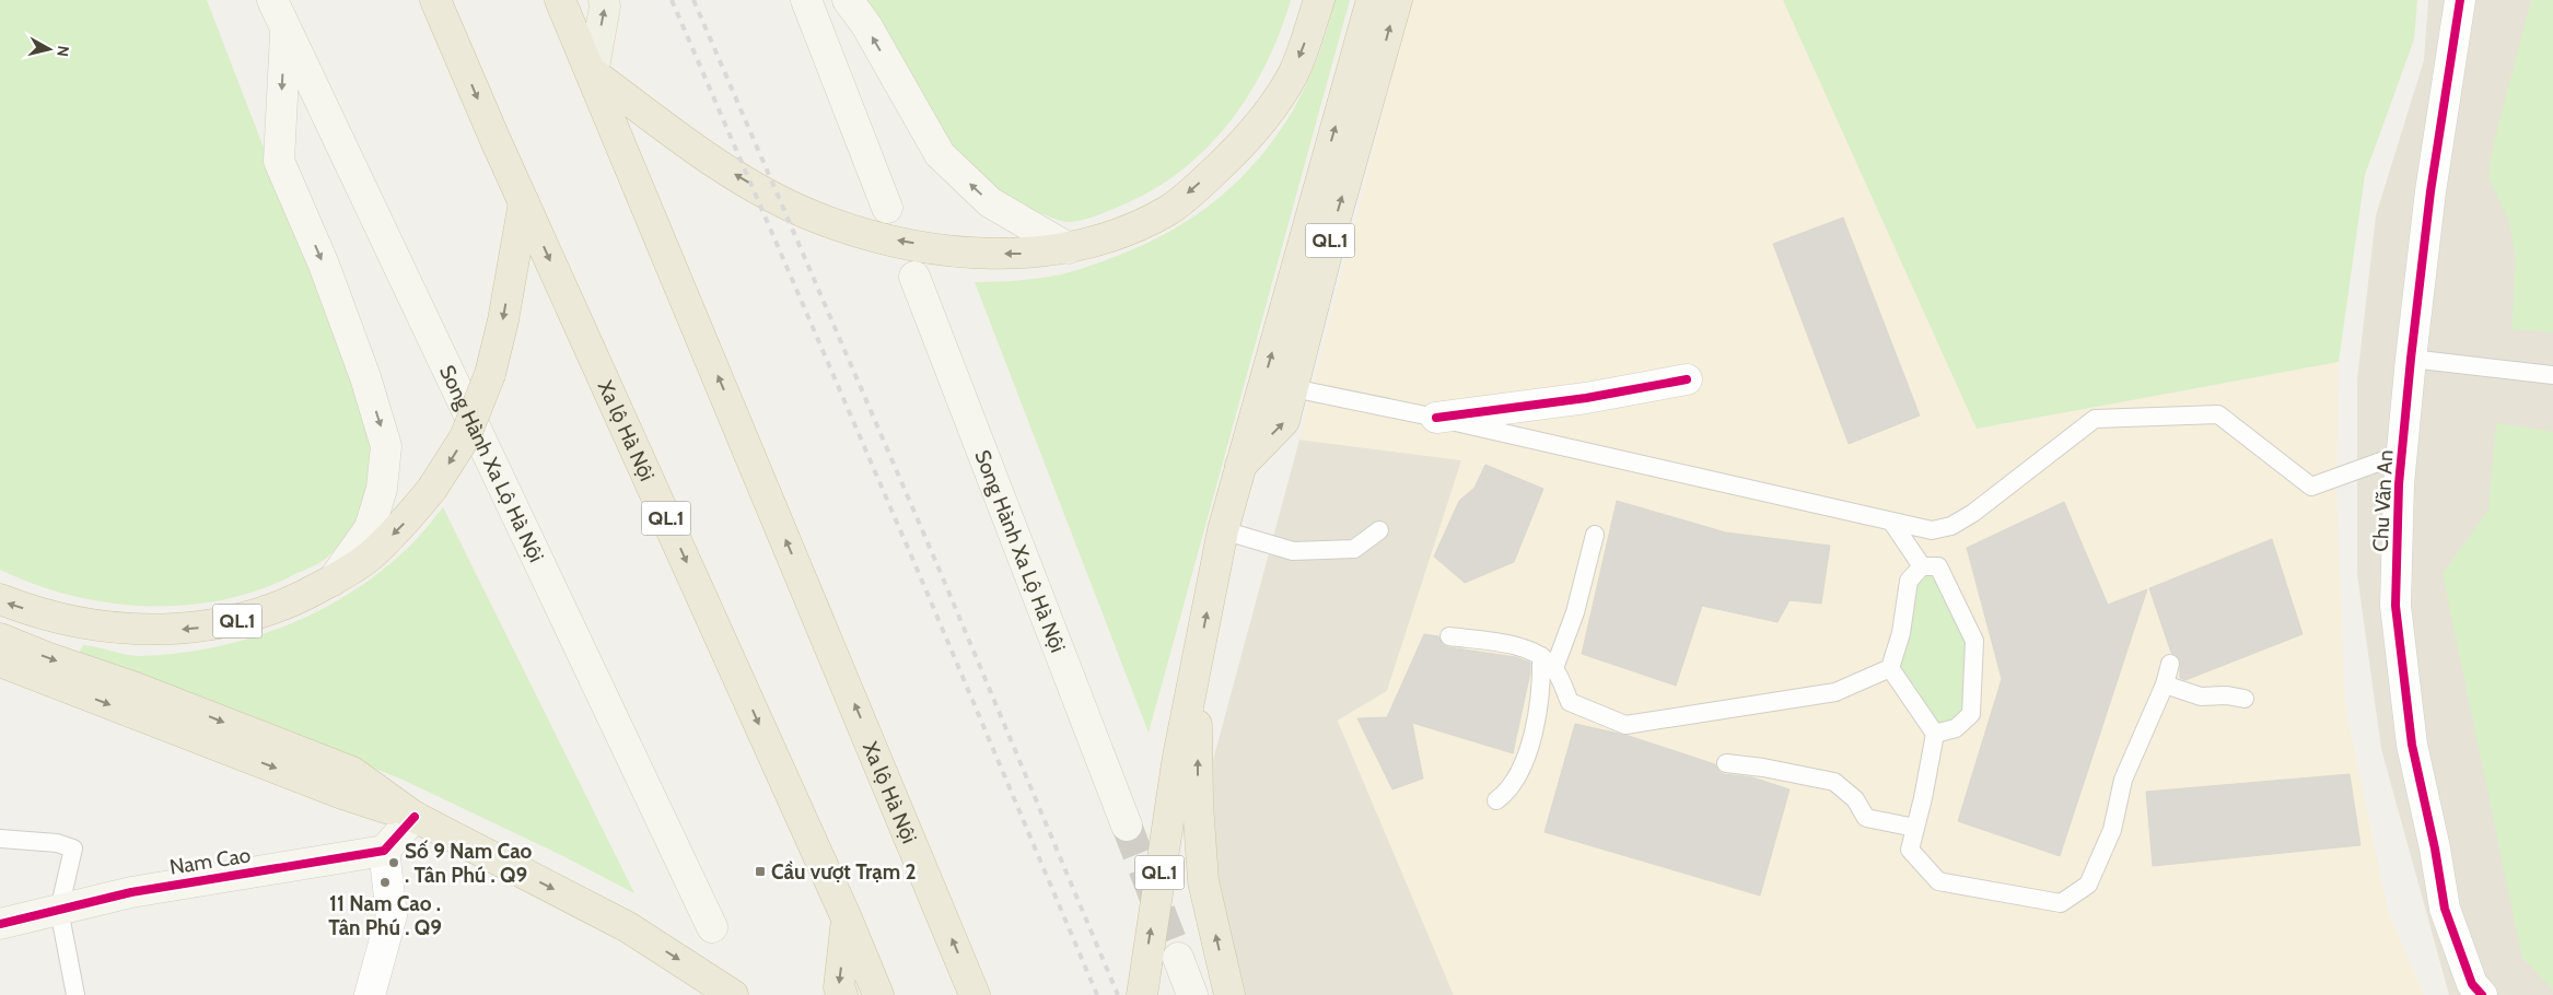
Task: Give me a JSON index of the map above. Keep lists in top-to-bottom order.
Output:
{
  "streets": {
    "highway": ["QL.1", "Xa lộ Hà Nội"],
    "main road": ["Song Hành Xa Lộ Hà Nội", "Nam Cao"],
    "street": ["Chu Văn An"]
  },
  "crossings": [
    ["QL.1", "Xa lộ Hà Nội"]
  ],
  "places": {
    "other": ["Số 9 Nam Cao . Tân Phú . Q9", "11 Nam Cao . Tân Phú . Q9"],
    "transit": ["Cầu vượt Trạm 2"]
  },
  "north": "right"
}
